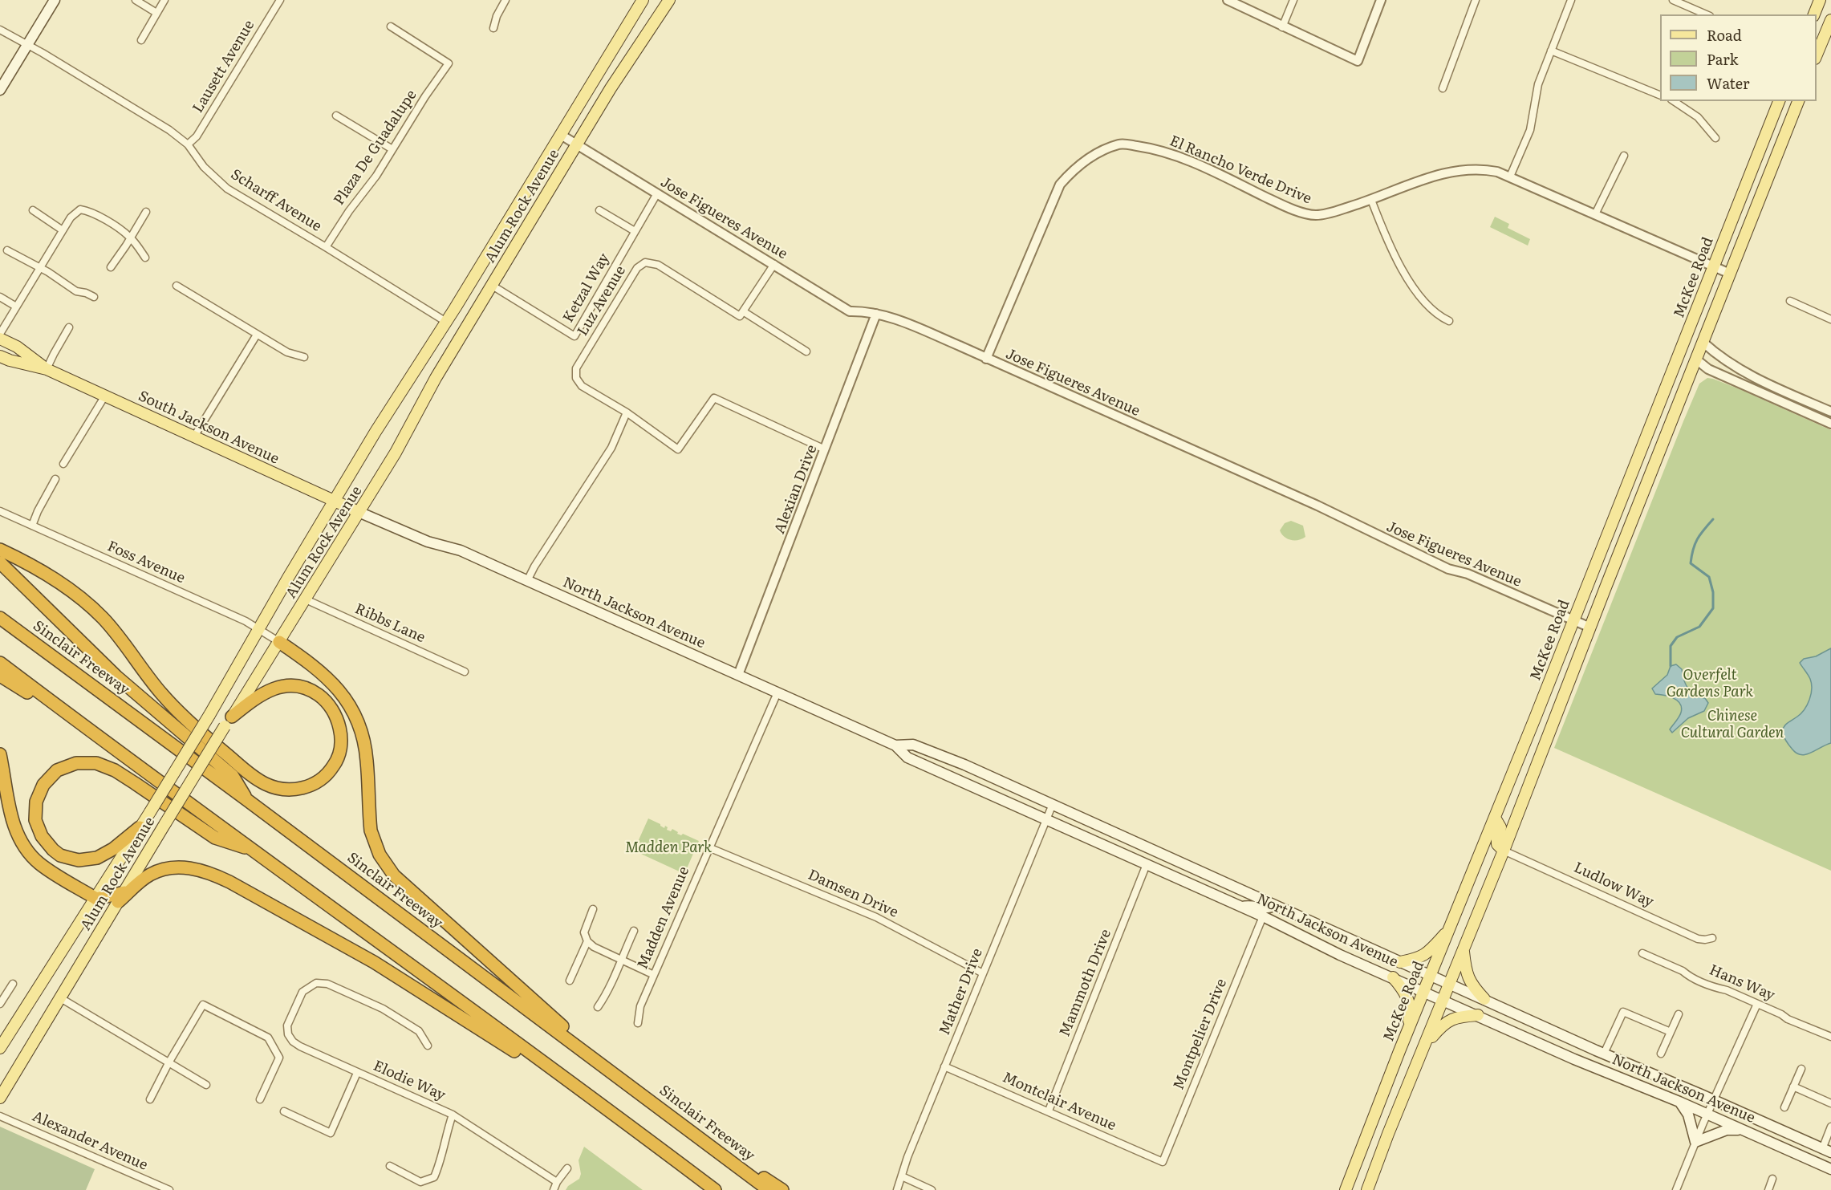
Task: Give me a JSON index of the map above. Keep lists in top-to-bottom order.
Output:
{
  "streets": {
    "highway": ["Sinclair Freeway"],
    "main road": [
      "Alum Rock Avenue",
      "McKee Road",
      "South Jackson Avenue",
      "North Jackson Avenue"
    ],
    "street": [
      "Lausett Avenue",
      "Plaza De Guadalupe",
      "El Rancho Verde Drive",
      "Scharff Avenue",
      "Jose Figueres Avenue",
      "Ketzal Way",
      "Luz Avenue",
      "Alexian Drive",
      "Foss Avenue",
      "Ribbs Lane",
      "Ludlow Way",
      "Damsen Drive",
      "Madden Avenue",
      "Mammoth Drive",
      "Hans Way",
      "Mather Drive",
      "Montpelier Drive",
      "Elodie Way",
      "Montclair Avenue",
      "Alexander Avenue"
    ]
  },
  "crossings": [
    ["Lausett Avenue", "Scharff Avenue"],
    ["Plaza De Guadalupe", "Scharff Avenue"],
    ["El Rancho Verde Drive", "Jose Figueres Avenue"],
    ["El Rancho Verde Drive", "McKee Road"],
    ["Scharff Avenue", "Alum Rock Avenue"],
    ["Alum Rock Avenue", "Jose Figueres Avenue"],
    ["Alum Rock Avenue", "Ketzal Way"],
    ["Alum Rock Avenue", "South Jackson Avenue"],
    ["Alum Rock Avenue", "Foss Avenue"],
    ["Alum Rock Avenue", "North Jackson Avenue"],
    ["Alum Rock Avenue", "Ribbs Lane"],
    ["Jose Figueres Avenue", "McKee Road"],
    ["Jose Figueres Avenue", "Ketzal Way"],
    ["Jose Figueres Avenue", "Alexian Drive"],
    ["McKee Road", "North Jackson Avenue"],
    ["Luz Avenue", "Alexian Drive"],
    ["South Jackson Avenue", "North Jackson Avenue"],
    ["Alexian Drive", "North Jackson Avenue"],
    ["North Jackson Avenue", "Madden Avenue"],
    ["North Jackson Avenue", "Mammoth Drive"],
    ["North Jackson Avenue", "Mather Drive"],
    ["North Jackson Avenue", "Montpelier Drive"],
    ["Damsen Drive", "Madden Avenue"],
    ["Damsen Drive", "Mather Drive"],
    ["Mammoth Drive", "Montclair Avenue"],
    ["Mather Drive", "Montclair Avenue"],
    ["Montpelier Drive", "Montclair Avenue"]
  ],
  "parks": ["Overfelt Gardens Park", "Chinese Cultural Garden", "Madden Park"],
  "legend": ["Road", "Park", "Water"]
}
